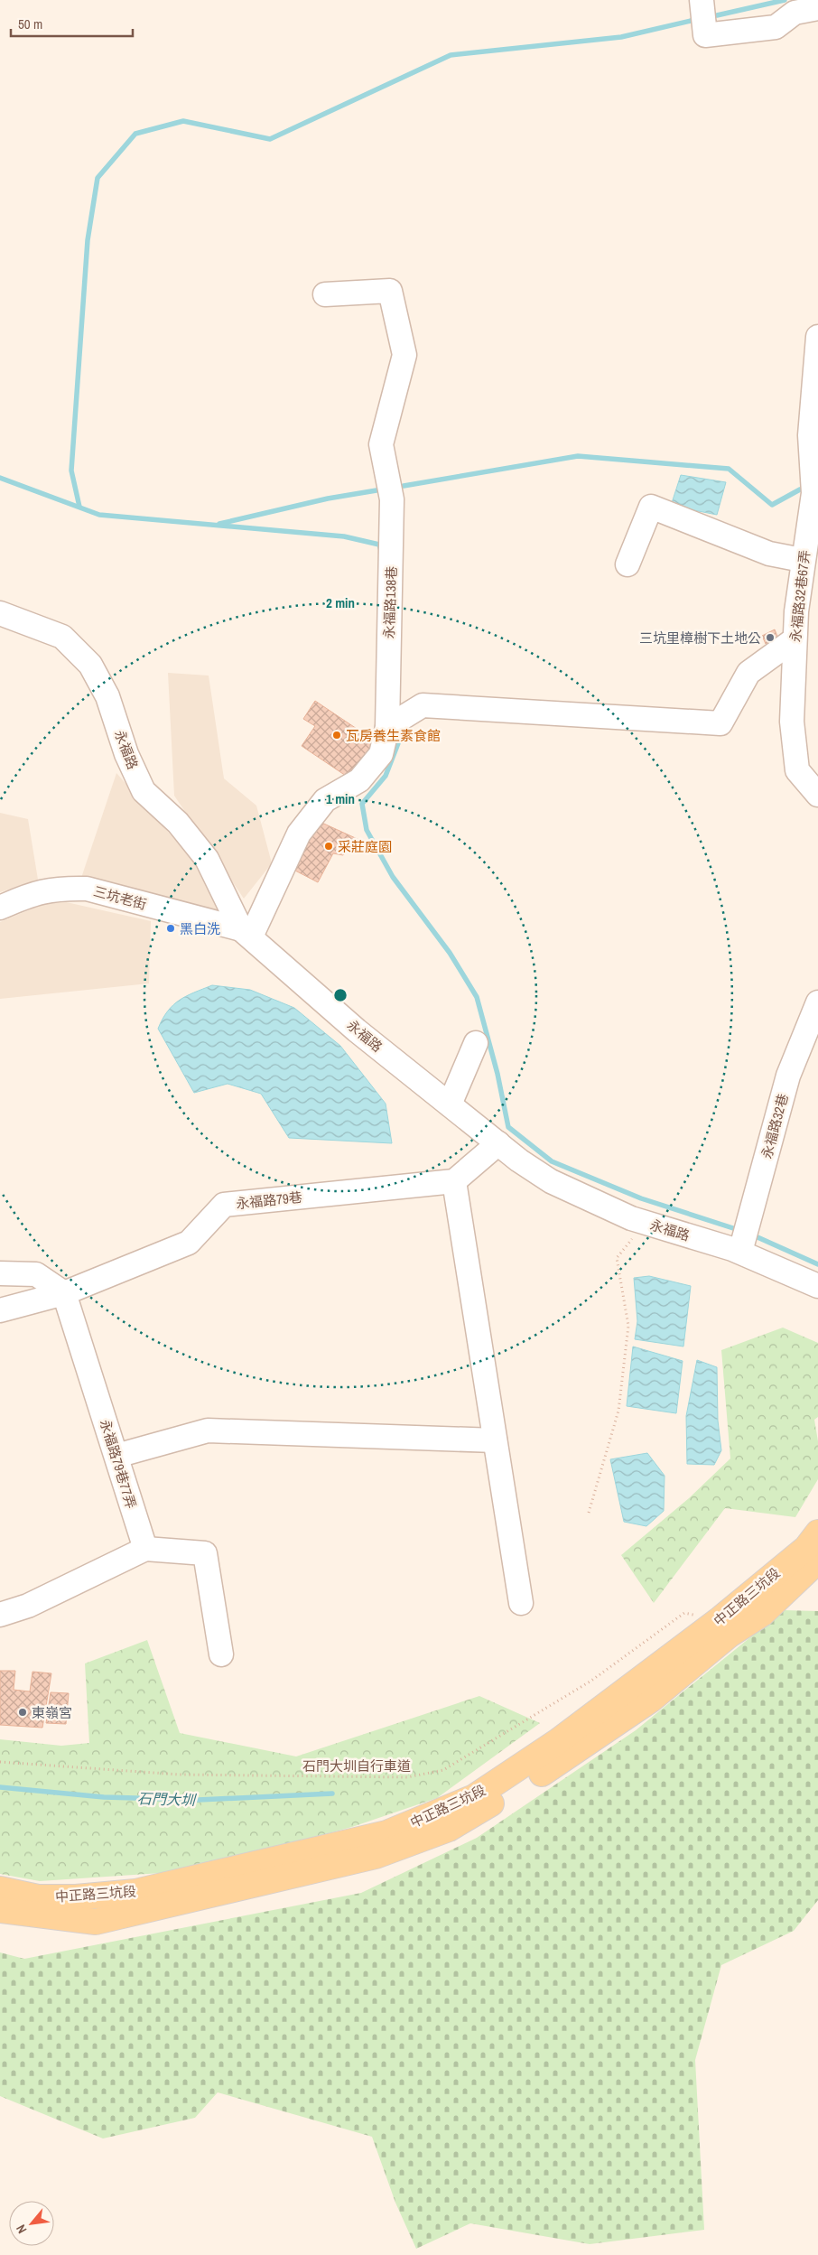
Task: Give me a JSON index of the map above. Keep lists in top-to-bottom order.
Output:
{
  "streets": {
    "main road": ["中正路三坑段"],
    "street": [
      "永福路32巷67弄",
      "永福路138巷",
      "永福路",
      "三坑老街",
      "永福路32巷",
      "永福路79巷",
      "永福路79巷77弄"
    ],
    "path": ["石門大圳自行車道"]
  },
  "crossings": [
    ["永福路138巷", "永福路"],
    ["永福路138巷", "三坑老街"],
    ["永福路", "三坑老街"],
    ["永福路", "永福路32巷"],
    ["永福路79巷", "永福路79巷77弄"],
    ["中正路三坑段", "石門大圳自行車道"]
  ],
  "water": ["石門大圳"],
  "places": [
    "三坑里樟樹下土地公",
    "瓦房養生素食館",
    "采莊庭園",
    "黑白洗",
    "東嶺宮"
  ],
  "scale_bar": "50 m",
  "north": "bottom left",
  "rings": ["2 min", "1 min"]
}
